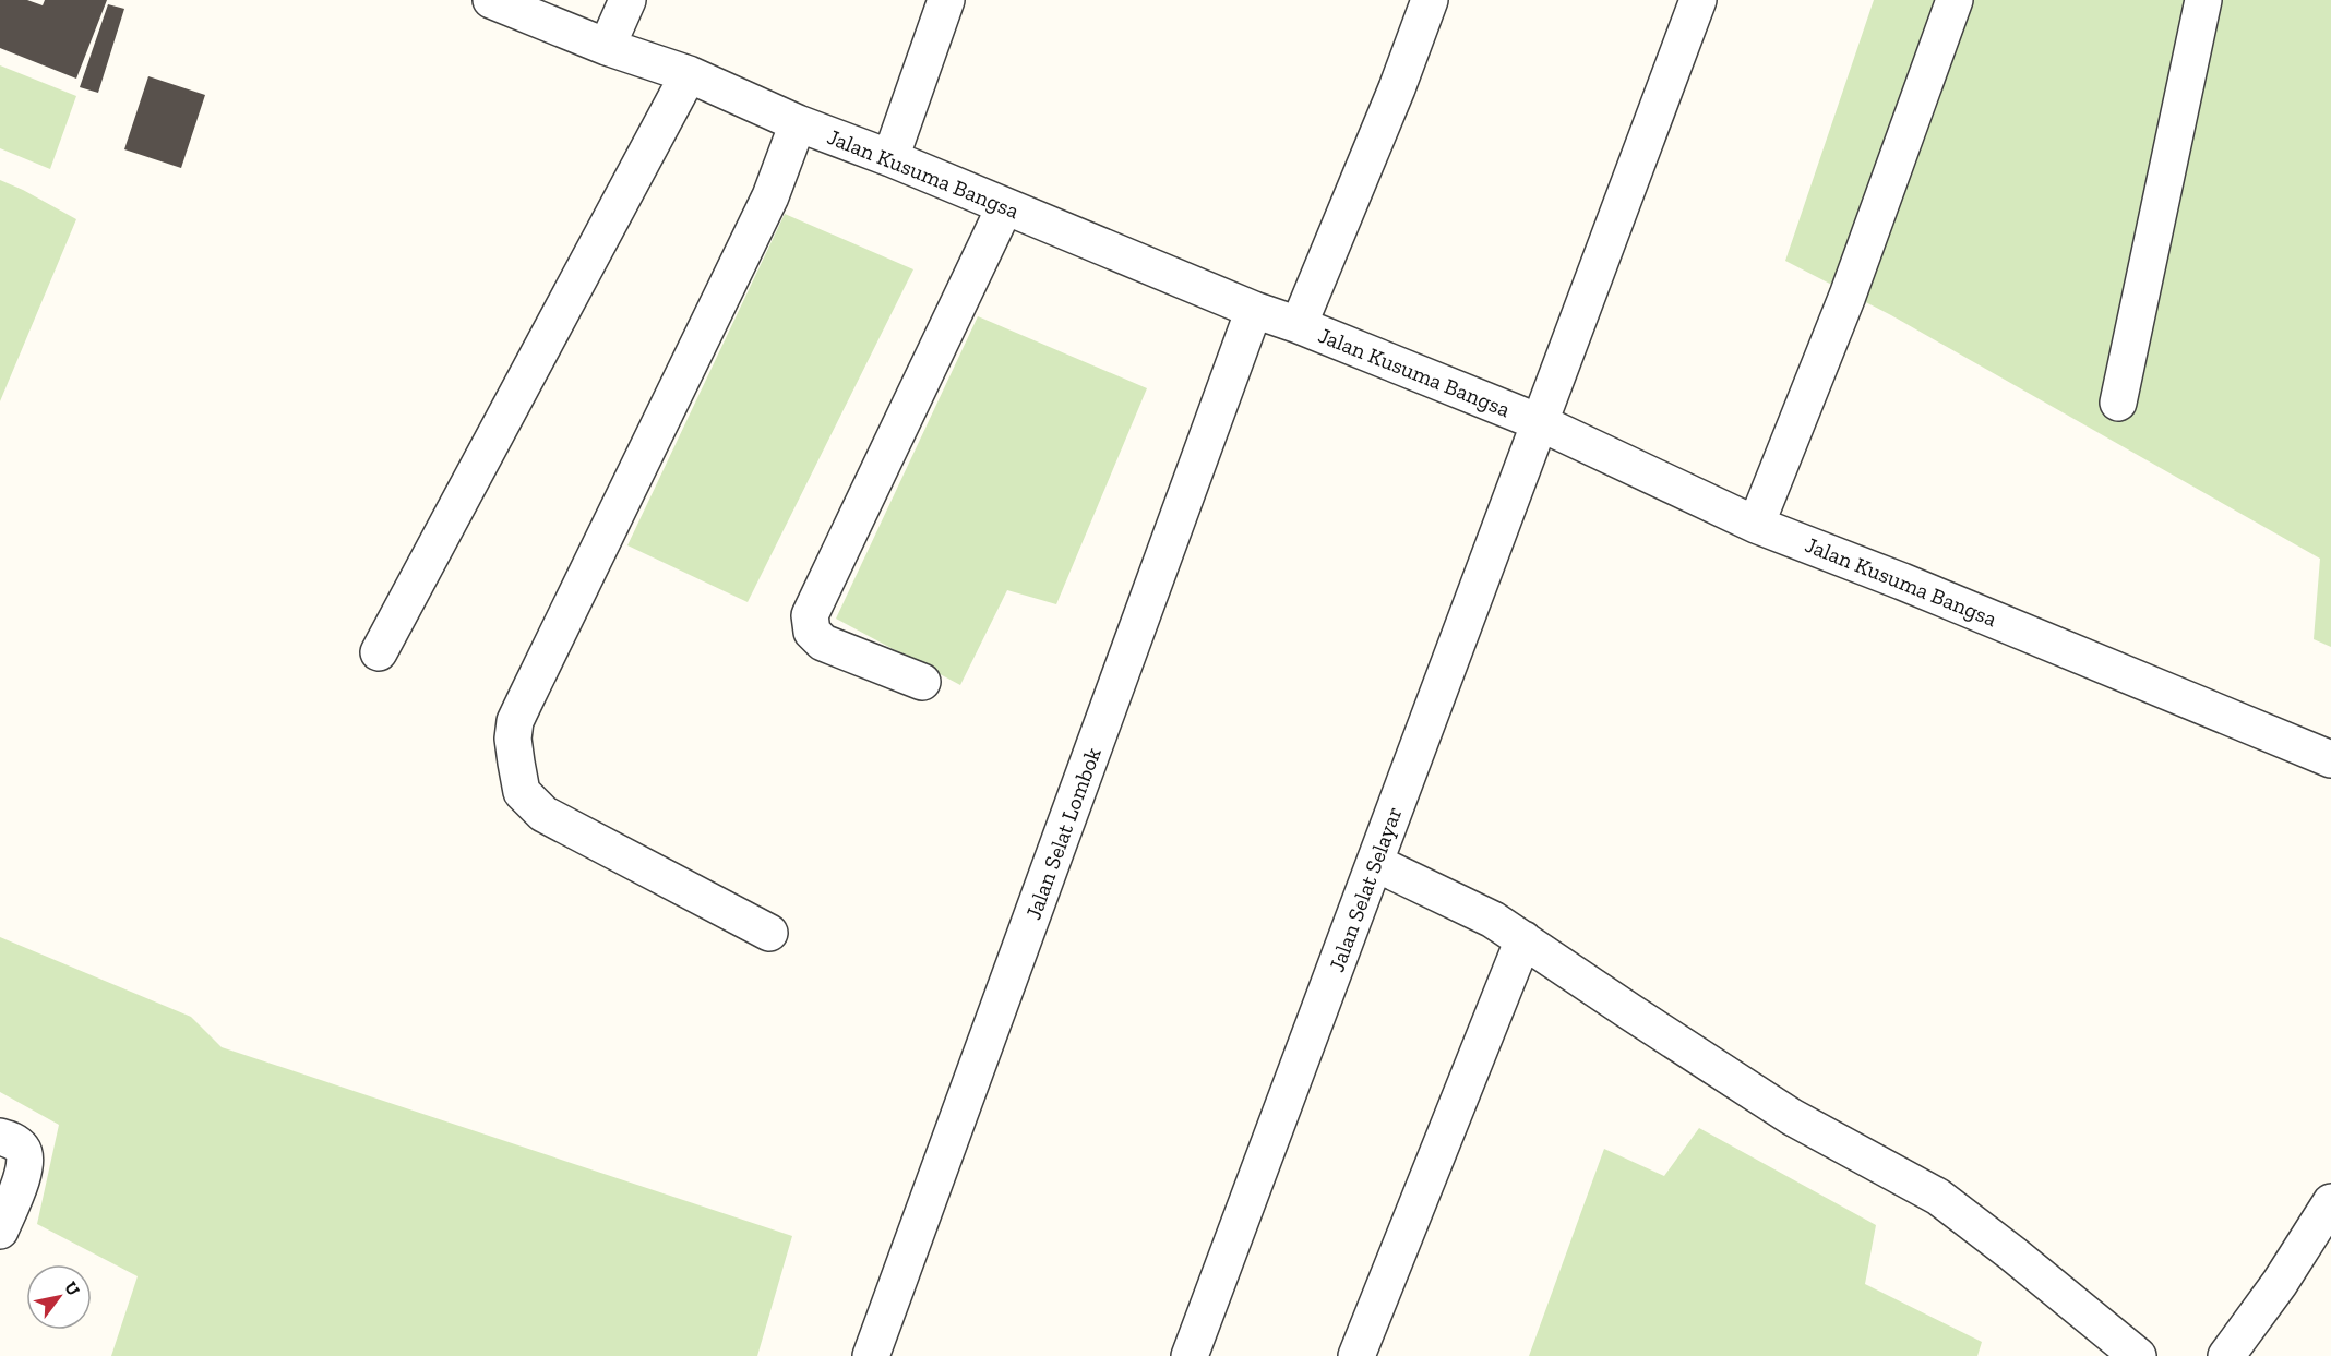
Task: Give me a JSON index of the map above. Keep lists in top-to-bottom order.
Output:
{
  "streets": {
    "street": ["Jalan Kusuma Bangsa", "Jalan Selat Lombok", "Jalan Selat Selayar"]
  },
  "crossings": [
    ["Jalan Kusuma Bangsa", "Jalan Selat Lombok"],
    ["Jalan Kusuma Bangsa", "Jalan Selat Selayar"]
  ],
  "north": "top right"
}
